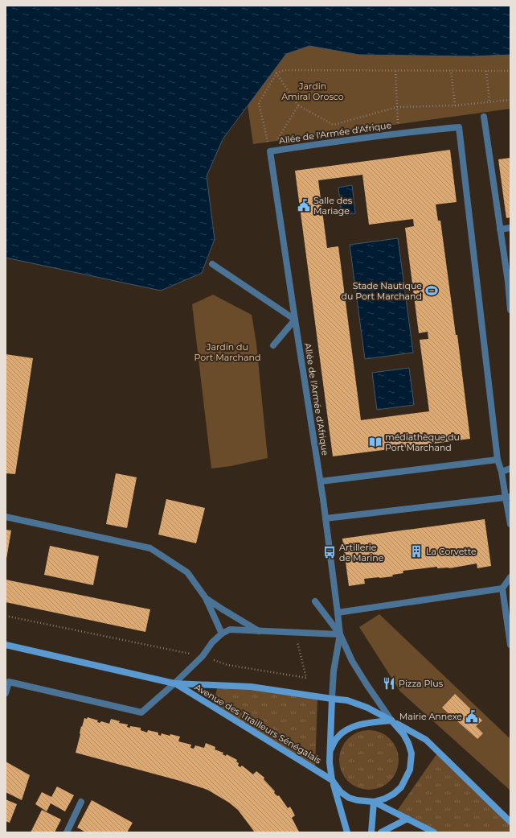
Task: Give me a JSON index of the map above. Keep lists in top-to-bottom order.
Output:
{
  "streets": {
    "main road": ["Avenue des Tirailleurs Sénégalais"],
    "street": ["Allée de l'Armée d'Afrique"]
  },
  "crossings": [
    ["Allée de l'Armée d'Afrique", "Avenue des Tirailleurs Sénégalais"]
  ],
  "parks": ["Jardin Amiral Orosco", "Jardin du Port Marchand"],
  "places": {
    "public building": ["Salle des Mariage", "Mairie Annexe"],
    "sports": ["Stade Nautique du Port Marchand"],
    "library": ["médiathèque du Port Marchand"],
    "building": ["La Corvette"],
    "bus stop": ["Artillerie de Marine"],
    "restaurant": ["Pizza Plus"]
  }
}
